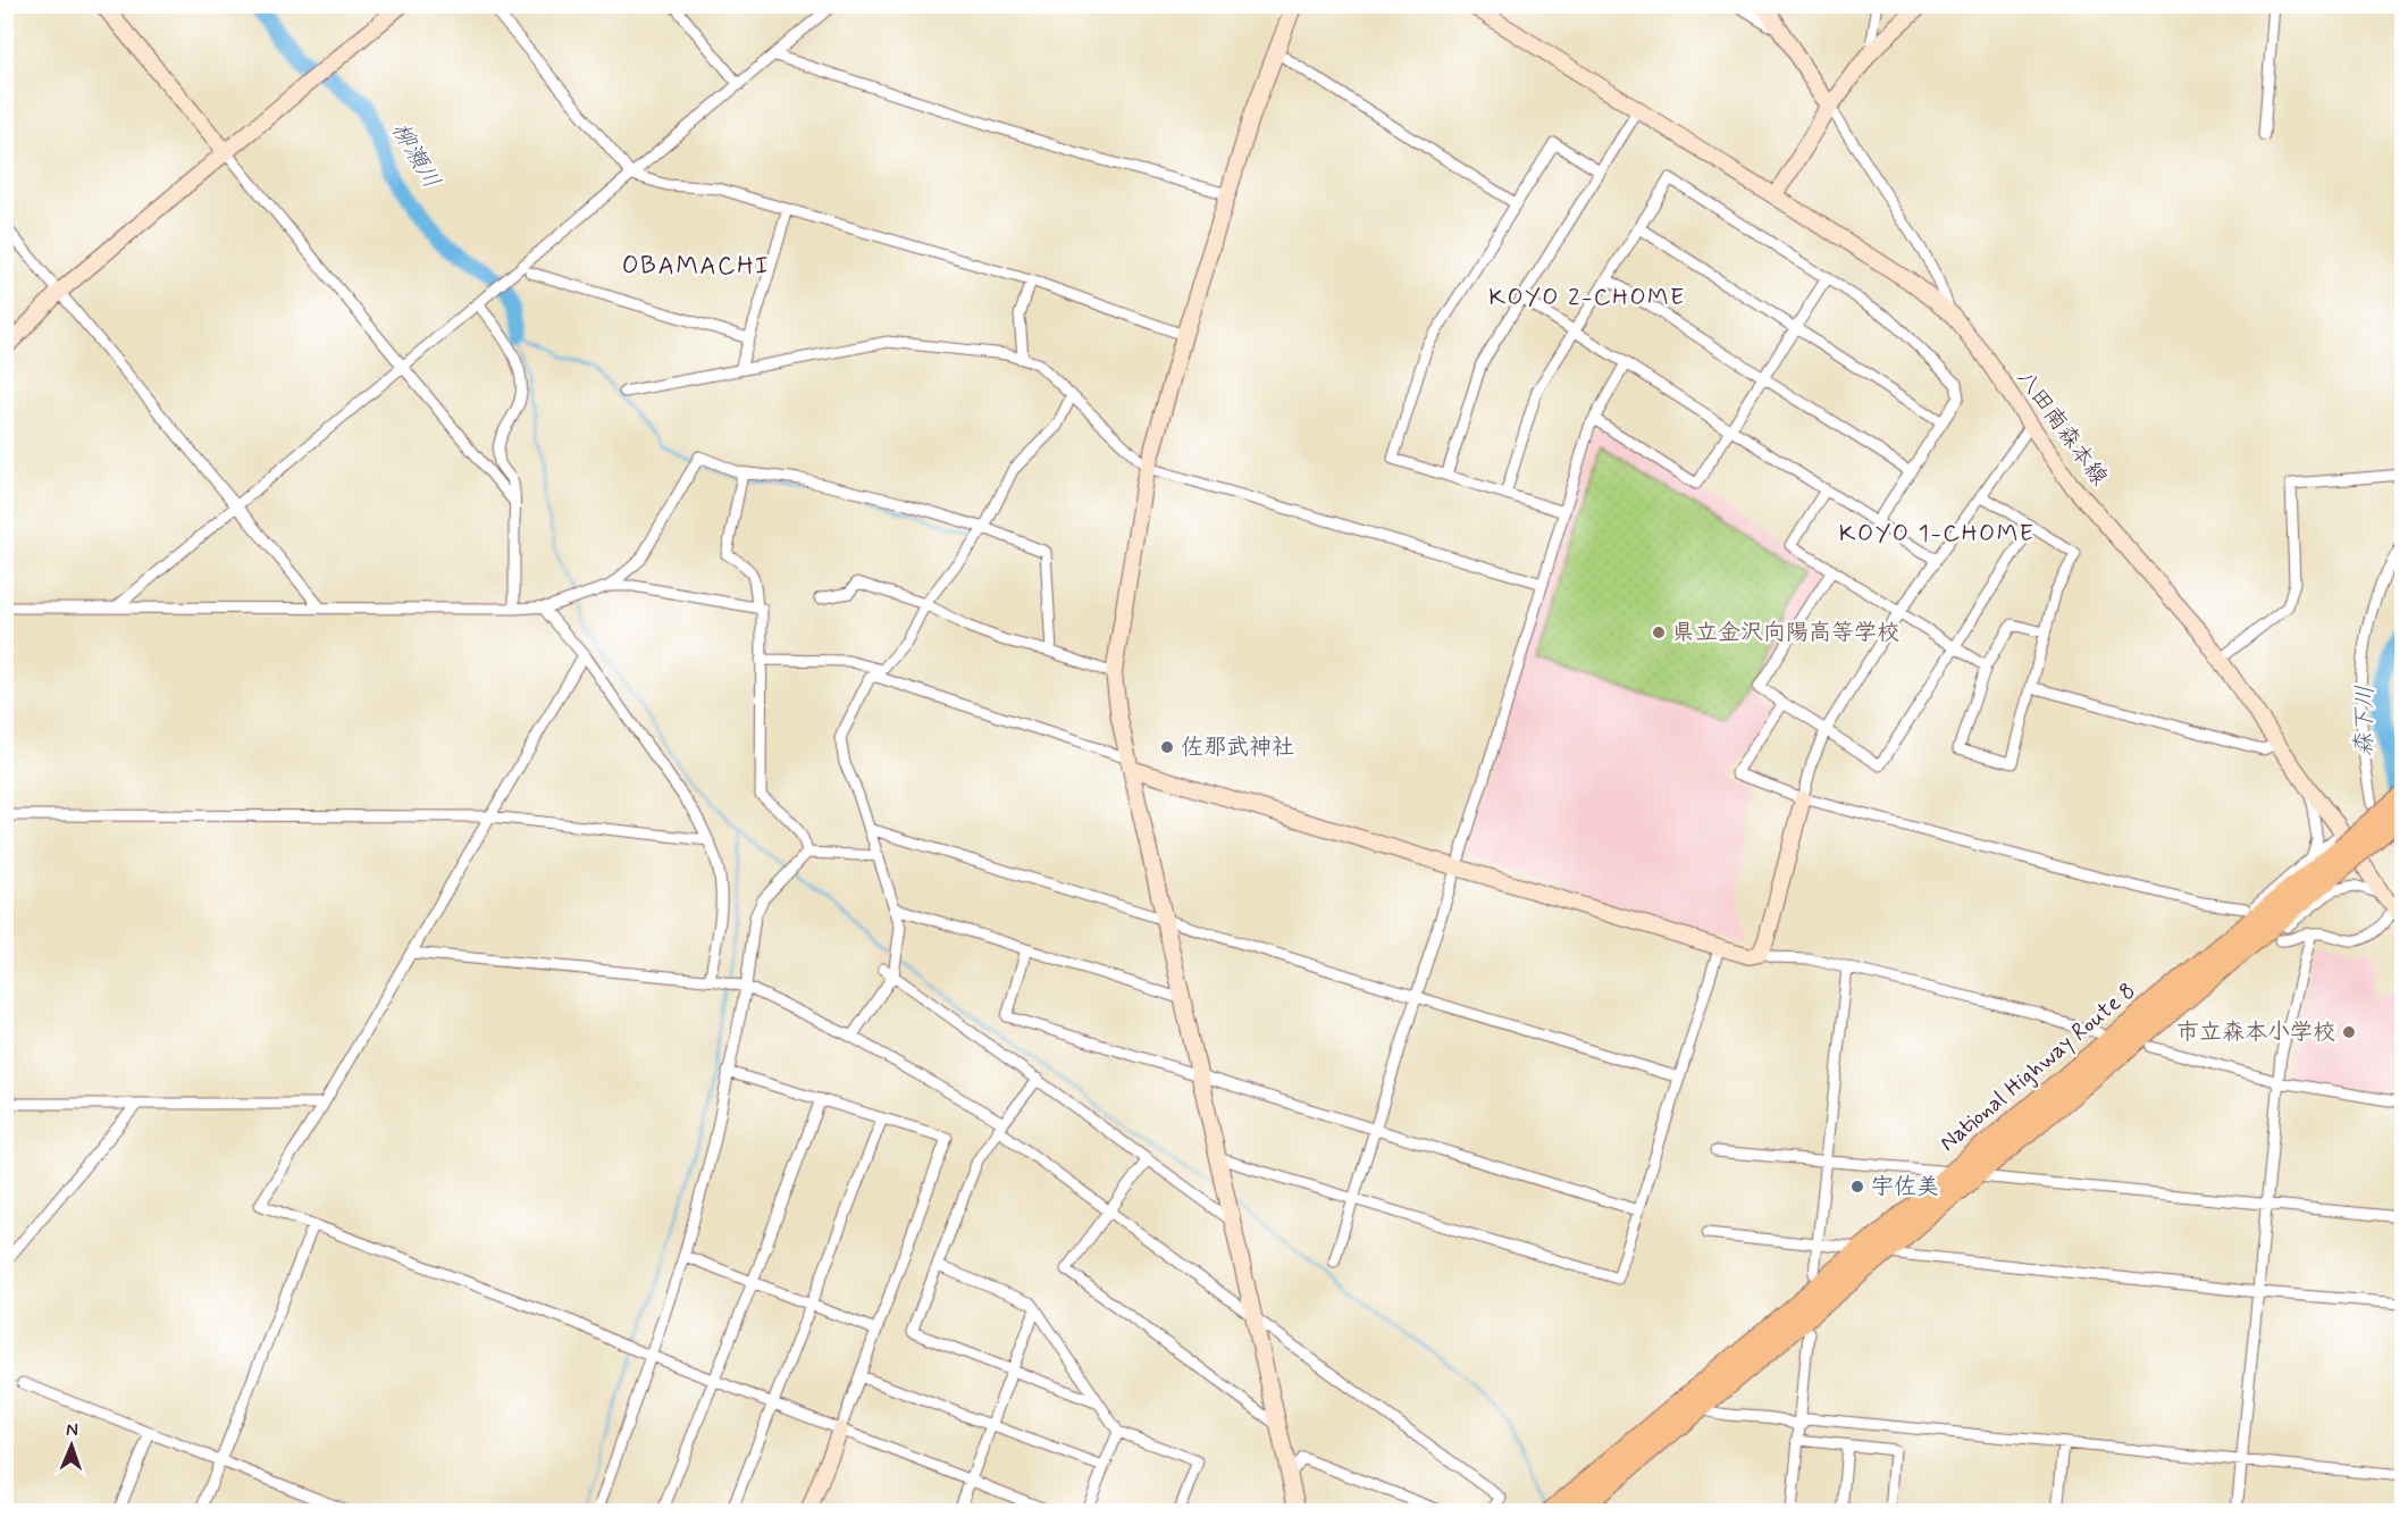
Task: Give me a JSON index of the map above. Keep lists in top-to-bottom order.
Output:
{
  "streets": {
    "highway": ["National Highway Route 8"],
    "street": ["八田南森本線"]
  },
  "crossings": [
    ["八田南森本線", "National Highway Route 8"]
  ],
  "districts": ["OBAMACHI", "KOYO 2-CHOME", "KOYO 1-CHOME"],
  "water": ["柳瀬川", "森下川"],
  "places": [
    "県立金沢向陽高等学校",
    "佐那武神社",
    "市立森本小学校",
    "宇佐美"
  ],
  "north": "top"
}
